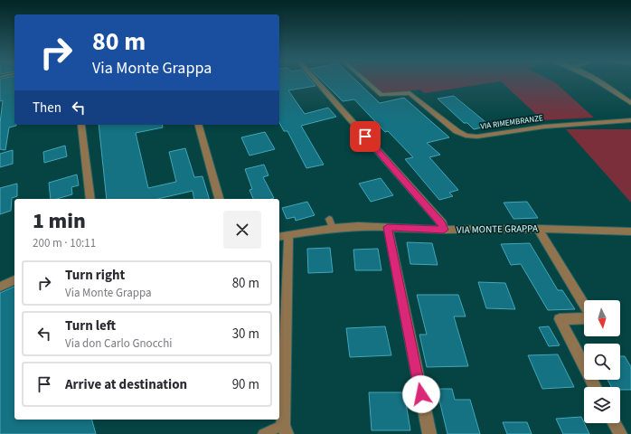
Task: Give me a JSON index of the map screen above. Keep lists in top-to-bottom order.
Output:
{
  "streets": {
    "street": ["VIA RIMEMBRANZE", "VIA MONTE GRAPPA"]
  },
  "north": "bottom",
  "page": {
    "turn": ["80 m", "Via Monte Grappa"],
    "then": "Then",
    "heading": ["1 min", "200 m · 10:11"],
    "list": [
      {
        "name": "Turn right",
        "note": "Via Monte Grappa",
        "value": "80 m"
      },
      {
        "name": "Turn left",
        "note": "Via don Carlo Gnocchi",
        "value": "30 m"
      },
      {
        "name": "Arrive at destination",
        "value": "90 m"
      }
    ]
  }
}
